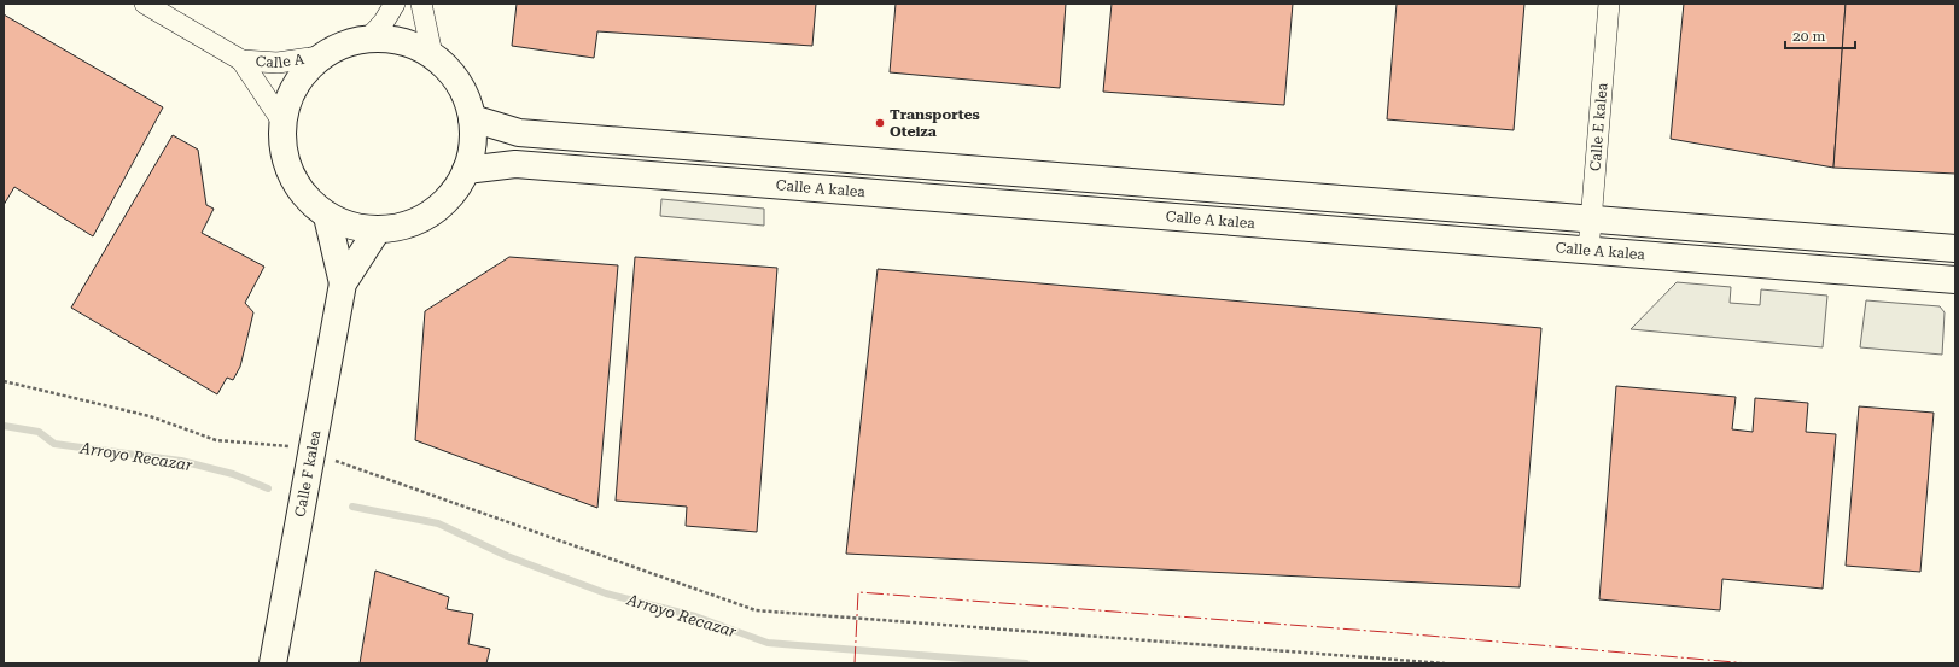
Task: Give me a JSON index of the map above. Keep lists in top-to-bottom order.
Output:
{
  "streets": {
    "street": [
      "Calle A",
      "Calle E kalea",
      "Calle A kalea",
      "Calle F kalea"
    ]
  },
  "crossings": [
    ["Calle E kalea", "Calle A kalea"]
  ],
  "water": ["Arroyo Recazar"],
  "places": ["Transportes Oteiza"],
  "scale_bar": "20 m"
}
